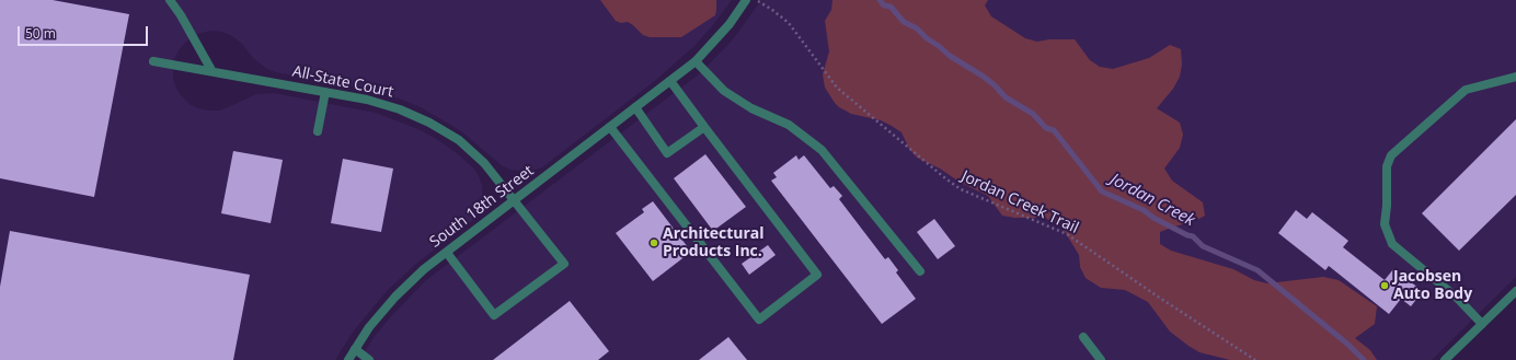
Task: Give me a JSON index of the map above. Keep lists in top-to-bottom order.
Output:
{
  "streets": {
    "street": ["All-State Court", "South 18th Street"],
    "path": ["Jordan Creek Trail"]
  },
  "crossings": [
    ["All-State Court", "South 18th Street"]
  ],
  "water": ["Jordan Creek"],
  "places": ["Architectural Products Inc.", "Jacobsen Auto Body"],
  "scale_bar": "50 m"
}
